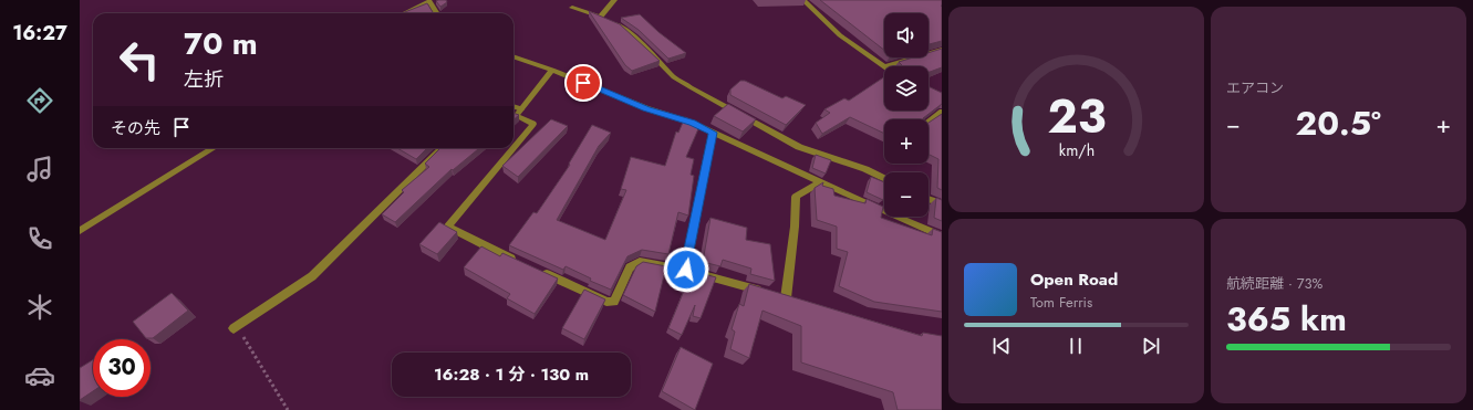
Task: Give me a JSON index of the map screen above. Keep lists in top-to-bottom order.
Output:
{
  "page": {
    "tabs": "16:27",
    "tile": [
      "エアコン",
      ["航続距離 · 73%", "365 km"]
    ],
    "map_buttons": ["+", "−"],
    "turn": ["70 m", "左折"],
    "heat": ["−", "20.5°", "+"],
    "then": "その先",
    "song": ["Open Road", "Tom Ferris"],
    "limit": "30",
    "trip": "16:28 · 1 分 · 130 m",
    "gauge": ["23", "km/h"]
  }
}
